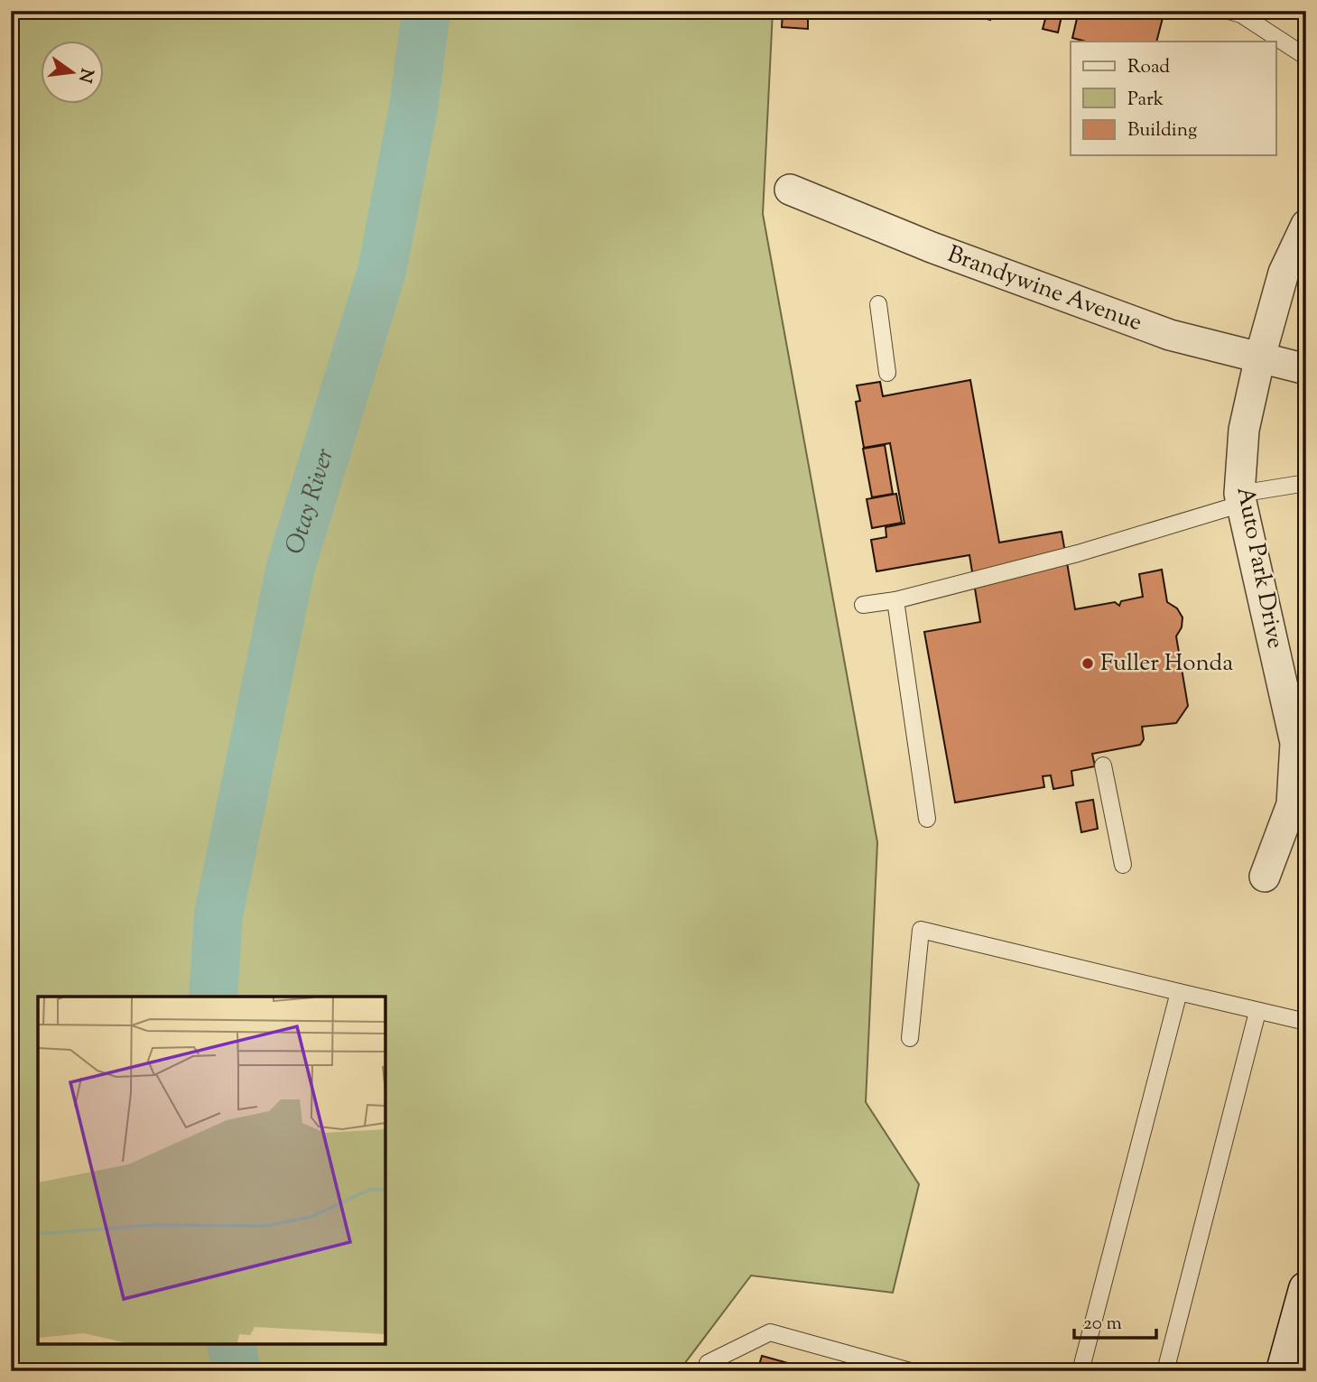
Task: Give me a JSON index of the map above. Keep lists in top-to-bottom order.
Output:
{
  "streets": {
    "street": ["Brandywine Avenue", "Auto Park Drive"]
  },
  "crossings": [
    ["Brandywine Avenue", "Auto Park Drive"]
  ],
  "water": ["Otay River"],
  "places": ["Fuller Honda"],
  "legend": ["Road", "Park", "Building"],
  "scale_bar": "20 m",
  "north": "right"
}
